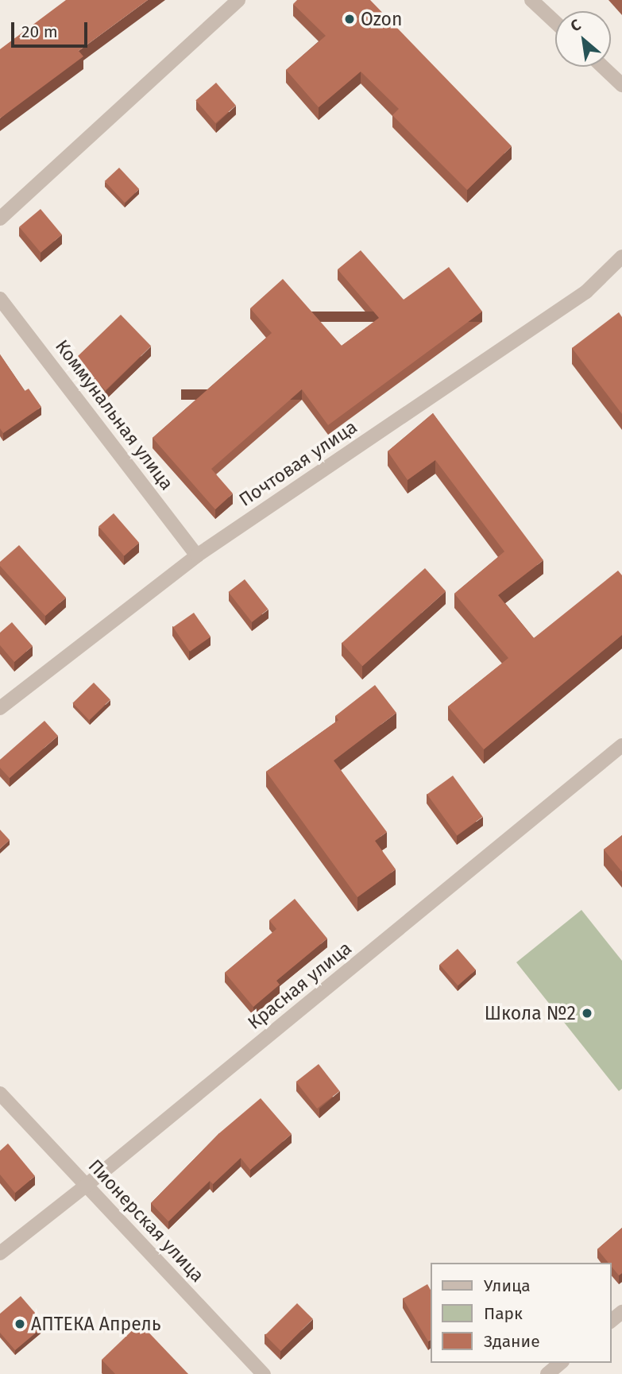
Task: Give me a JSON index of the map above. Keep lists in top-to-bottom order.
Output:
{
  "streets": {
    "street": [
      "Коммунальная улица",
      "Почтовая улица",
      "Красная улица",
      "Пионерская улица"
    ]
  },
  "crossings": [
    ["Коммунальная улица", "Почтовая улица"],
    ["Красная улица", "Пионерская улица"]
  ],
  "places": ["Ozon", "Школа №2", "АПТЕКА Апрель"],
  "legend": ["Улица", "Парк", "Здание"],
  "scale_bar": "20 m",
  "north": "top left"
}
